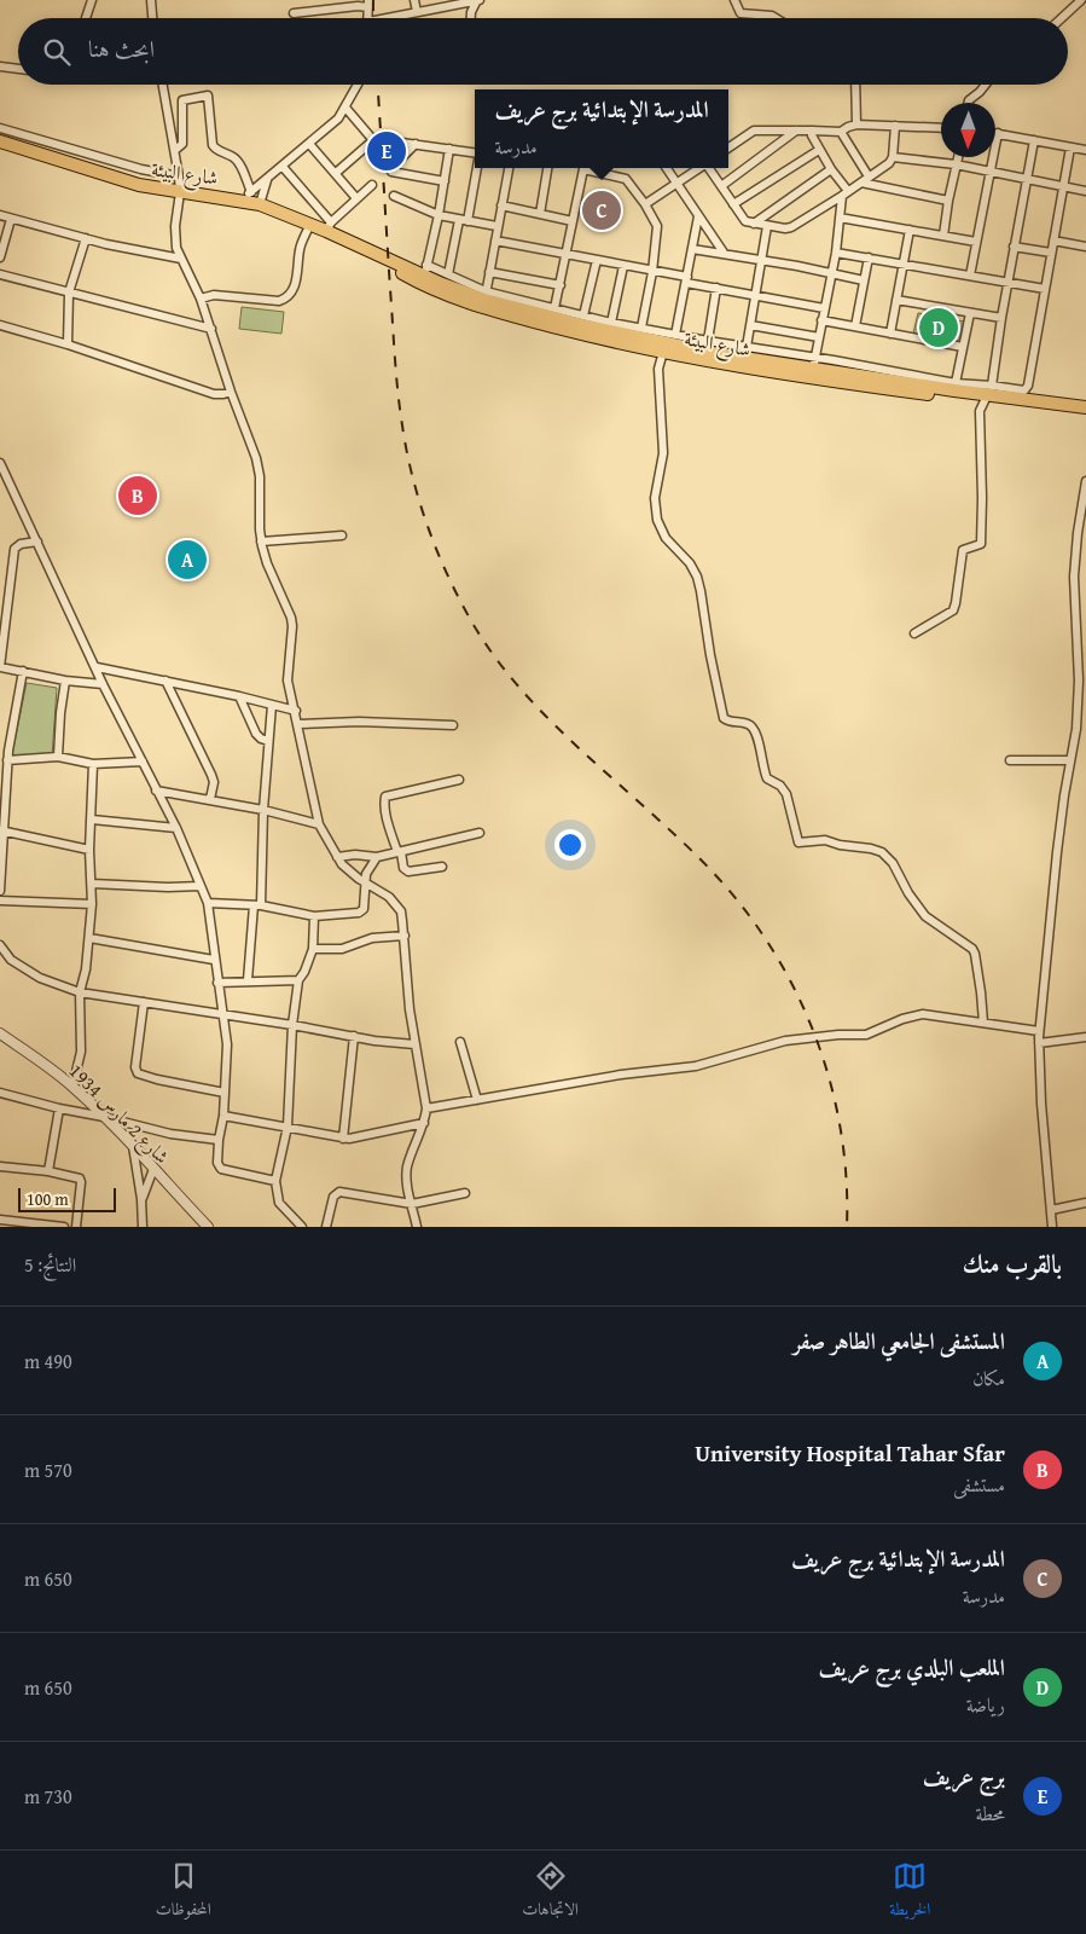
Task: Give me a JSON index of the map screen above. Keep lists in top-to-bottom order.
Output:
{
  "streets": {
    "main road": ["شارع البيئة"],
    "street": ["شارع 2 مارس 1934"]
  },
  "scale_bar": "100 m",
  "north": "bottom",
  "page": {
    "search": "ابحث هنا",
    "popup": ["المدرسة الإبتدائية برج عريف", "مدرسة"],
    "pins": [
      "E",
      "C",
      "D",
      "B",
      "A"
    ],
    "scale": "100 m",
    "heading": ["بالقرب منك", "النتائج: 5"],
    "list": [
      {
        "mark": "A",
        "name": "المستشفى الجامعي الطاهر صفر",
        "note": "مكان",
        "value": "490 m"
      },
      {
        "mark": "B",
        "name": "University Hospital Tahar Sfar",
        "note": "مستشفى",
        "value": "570 m"
      },
      {
        "mark": "C",
        "name": "المدرسة الإبتدائية برج عريف",
        "note": "مدرسة",
        "value": "650 m"
      },
      {
        "mark": "D",
        "name": "الملعب البلدي برج عريف",
        "note": "رياضة",
        "value": "650 m"
      },
      {
        "mark": "E",
        "name": "برج عريف",
        "note": "محطة",
        "value": "730 m"
      }
    ],
    "nav": ["الخريطة", "الاتجاهات", "المحفوظات"]
  }
}
